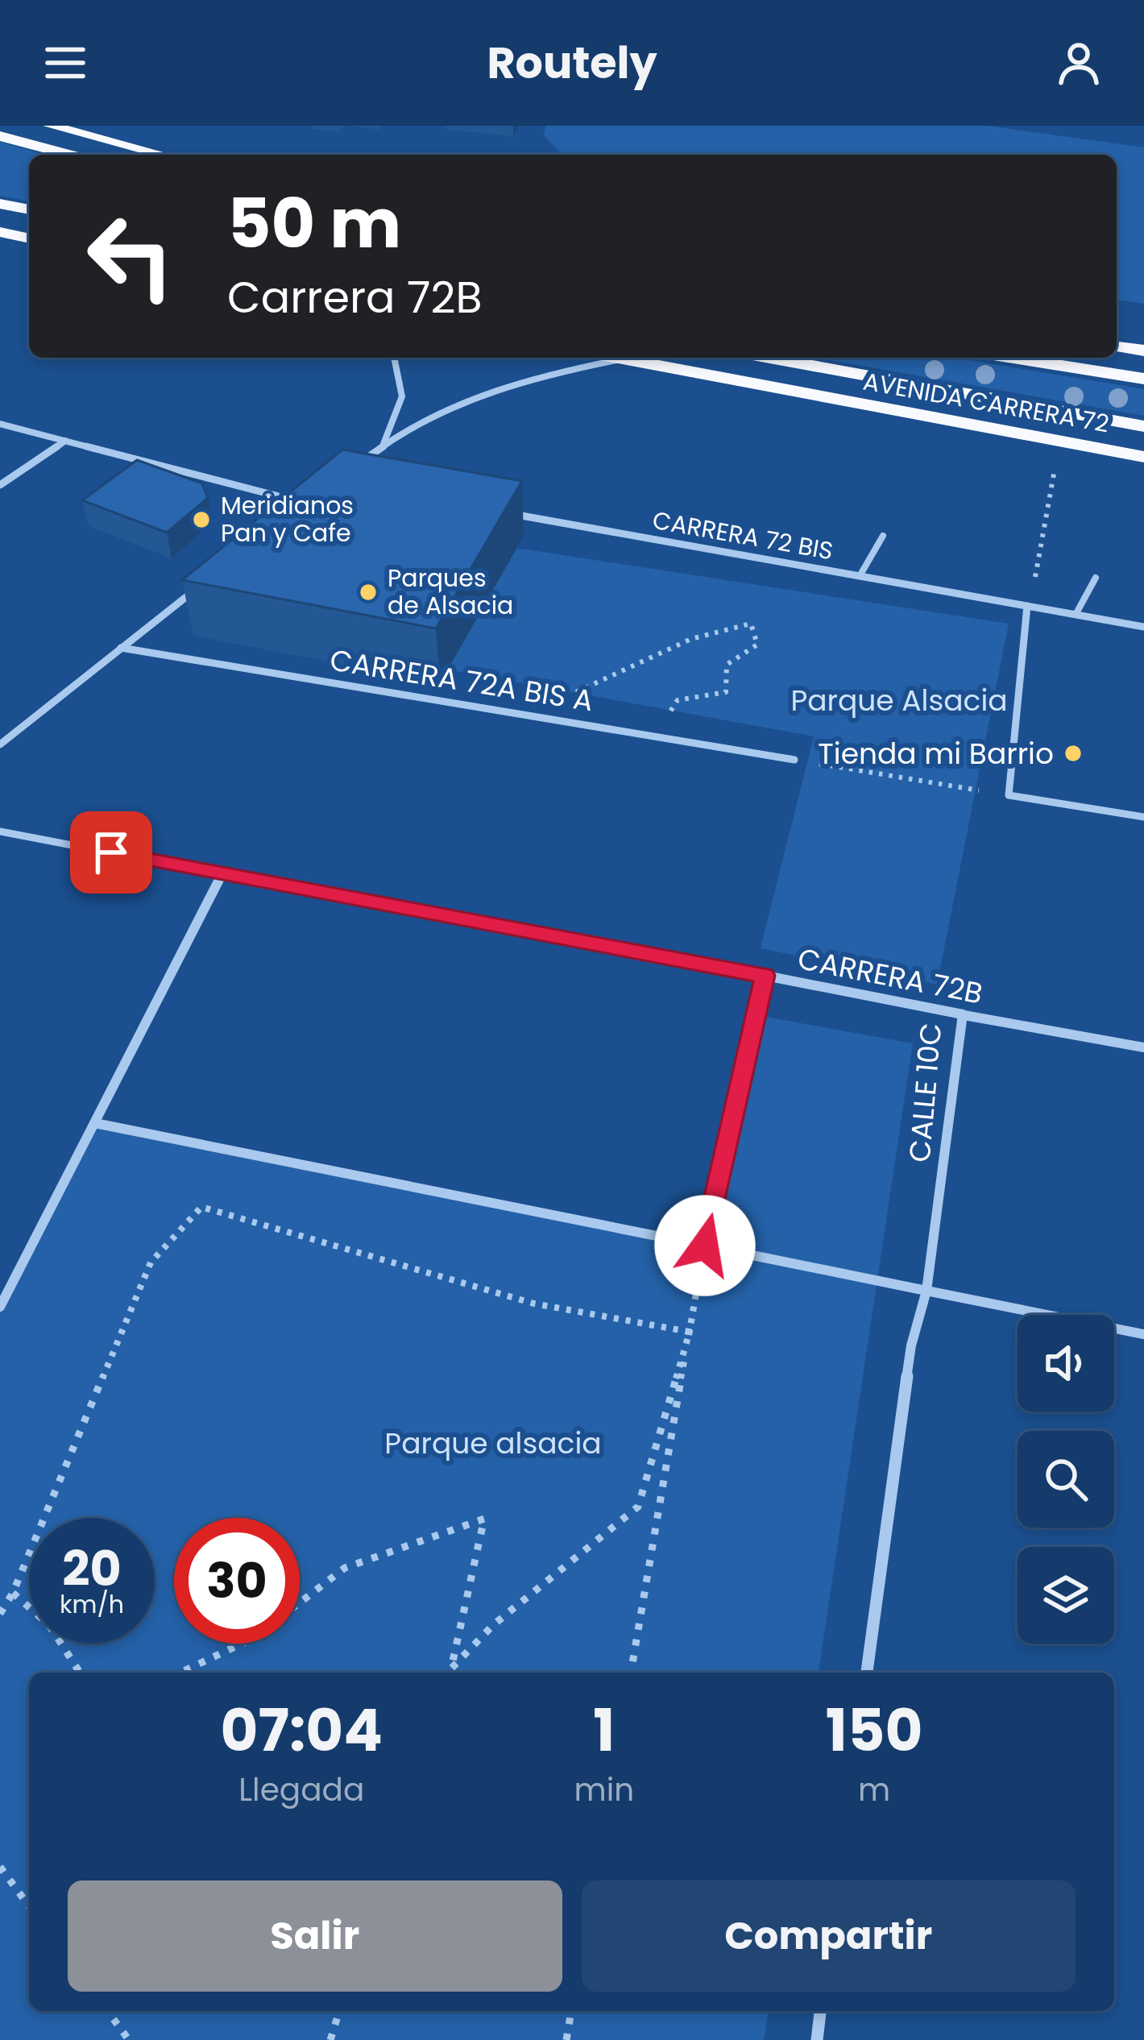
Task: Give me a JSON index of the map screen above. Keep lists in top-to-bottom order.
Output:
{
  "streets": {
    "highway": ["AVENIDA CARRERA 72"],
    "street": [
      "CARRERA 72 BIS",
      "CARRERA 72A BIS A",
      "CARRERA 72B",
      "CALLE 10C"
    ]
  },
  "crossings": [
    ["CARRERA 72B", "CALLE 10C"]
  ],
  "parks": ["Parque Alsacia", "Parque alsacia"],
  "places": ["Meridianos Pan y Cafe", "Parques de Alsacia", "Tienda mi Barrio"],
  "page": {
    "header": "Routely",
    "turn": ["50 m", "Carrera 72B"],
    "speed": "20 km/h",
    "limit": "30",
    "eta": [
      "07:04",
      "Llegada",
      "1",
      "min",
      "150",
      "m"
    ],
    "buttons": ["Salir", "Compartir"]
  }
}
